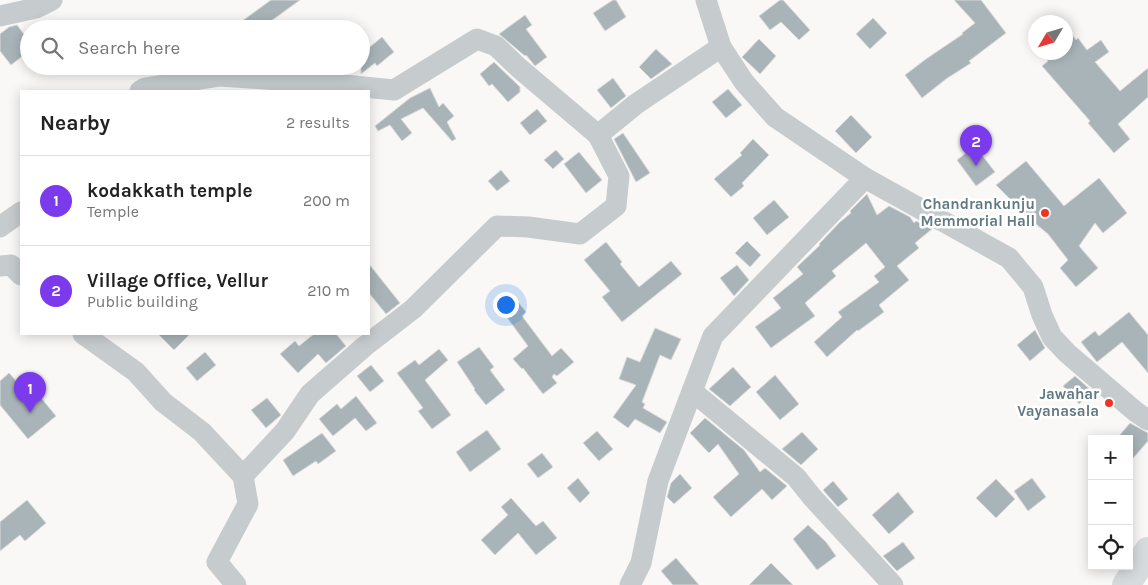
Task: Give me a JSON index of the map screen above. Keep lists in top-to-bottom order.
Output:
{
  "places": ["Chandrankunju Memmorial Hall", "Jawahar Vayanasala"],
  "north": "bottom left",
  "page": {
    "search": "Search here",
    "heading": ["Nearby", "2 results"],
    "pins": ["2", "1"],
    "list": [
      {
        "mark": "1",
        "name": "kodakkath temple",
        "note": "Temple",
        "value": "200 m"
      },
      {
        "mark": "2",
        "name": "Village Office, Vellur",
        "note": "Public building",
        "value": "210 m"
      }
    ],
    "map_buttons": ["+", "−"]
  }
}
